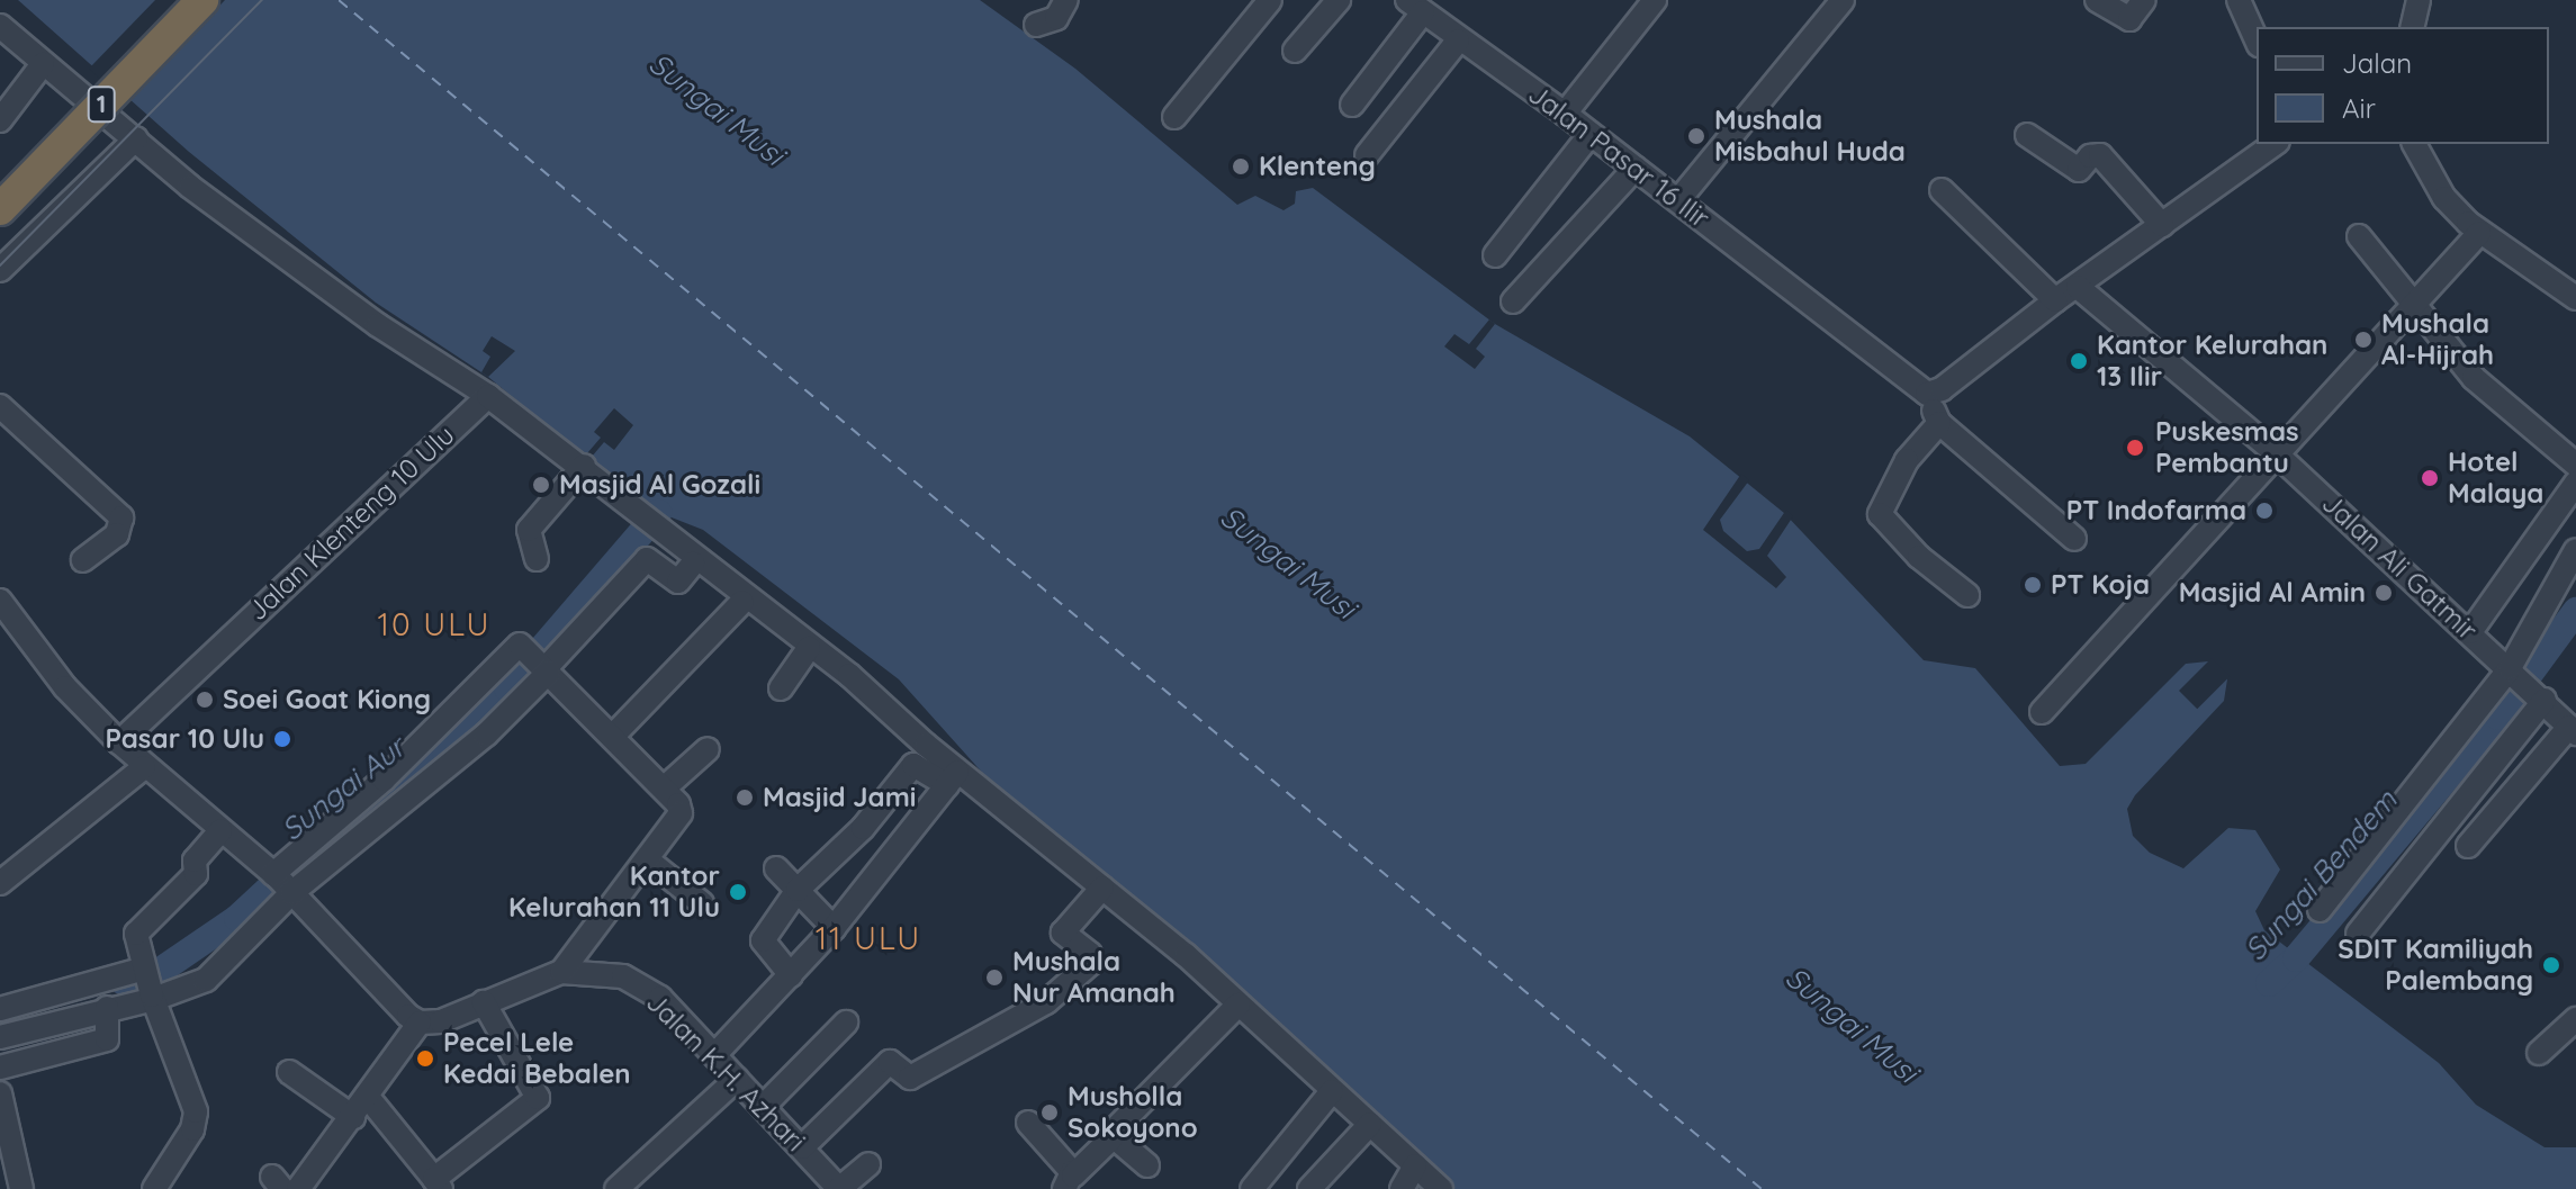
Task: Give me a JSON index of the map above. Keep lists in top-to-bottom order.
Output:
{
  "streets": {
    "highway": ["1"],
    "street": [
      "Jalan Pasar 16 Ilir",
      "Jalan Klenteng 10 Ulu",
      "Jalan Ali Gatmir",
      "Jalan K.H. Azhari"
    ]
  },
  "districts": ["10 ULU", "11 ULU"],
  "water": ["Sungai Musi", "Sungai Aur", "Sungai Bendem"],
  "places": [
    "Mushala Misbahul Huda",
    "Klenteng",
    "Mushala Al-Hijrah",
    "Kantor Kelurahan 13 Ilir",
    "Puskesmas Pembantu",
    "Hotel Malaya",
    "Masjid Al Gozali",
    "PT Indofarma",
    "PT Koja",
    "Masjid Al Amin",
    "Soei Goat Kiong",
    "Pasar 10 Ulu",
    "Masjid Jami",
    "Kantor Kelurahan 11 Ulu",
    "SDIT Kamiliyah Palembang",
    "Mushala Nur Amanah",
    "Pecel Lele Kedai Bebalen",
    "Musholla Sokoyono"
  ],
  "legend": ["Jalan", "Air"]
}
